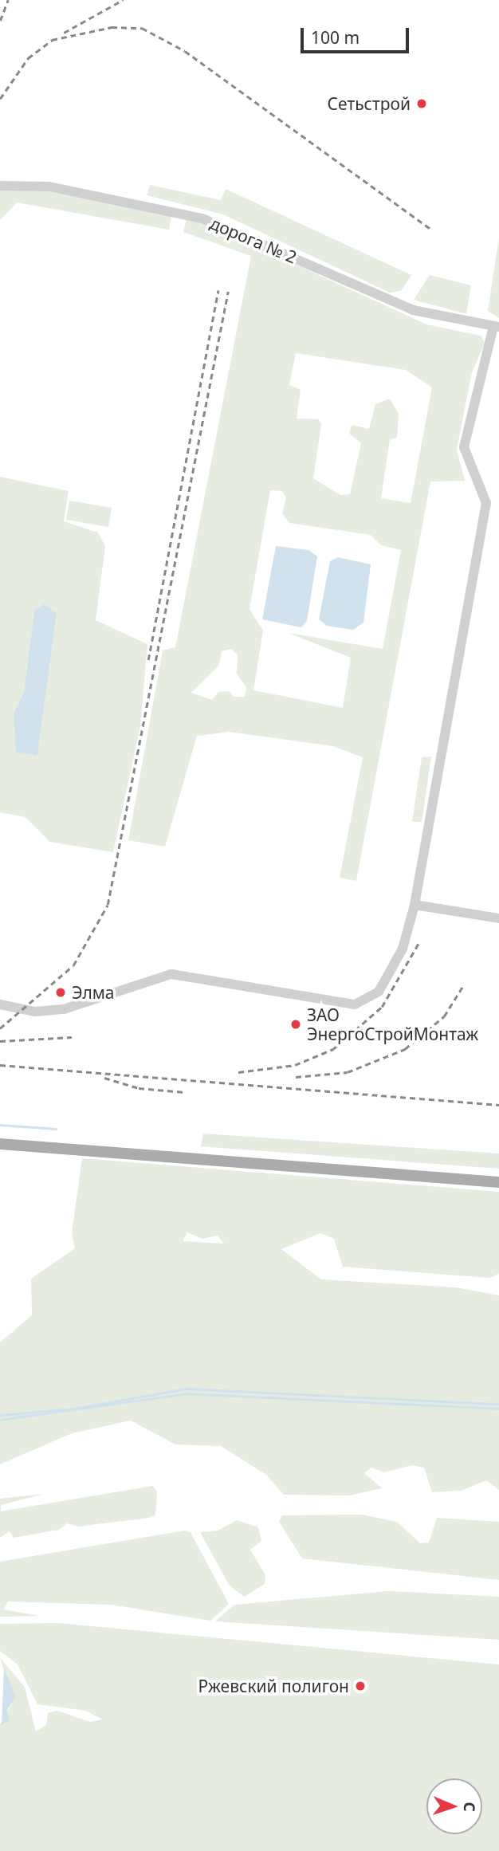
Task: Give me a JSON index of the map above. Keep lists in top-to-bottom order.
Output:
{
  "streets": {
    "street": ["дорога № 2"]
  },
  "places": [
    "Сетьстрой",
    "Элма",
    "ЗАО ЭнергоСтройМонтаж",
    "Ржевский полигон"
  ],
  "scale_bar": "100 m",
  "north": "right"
}
